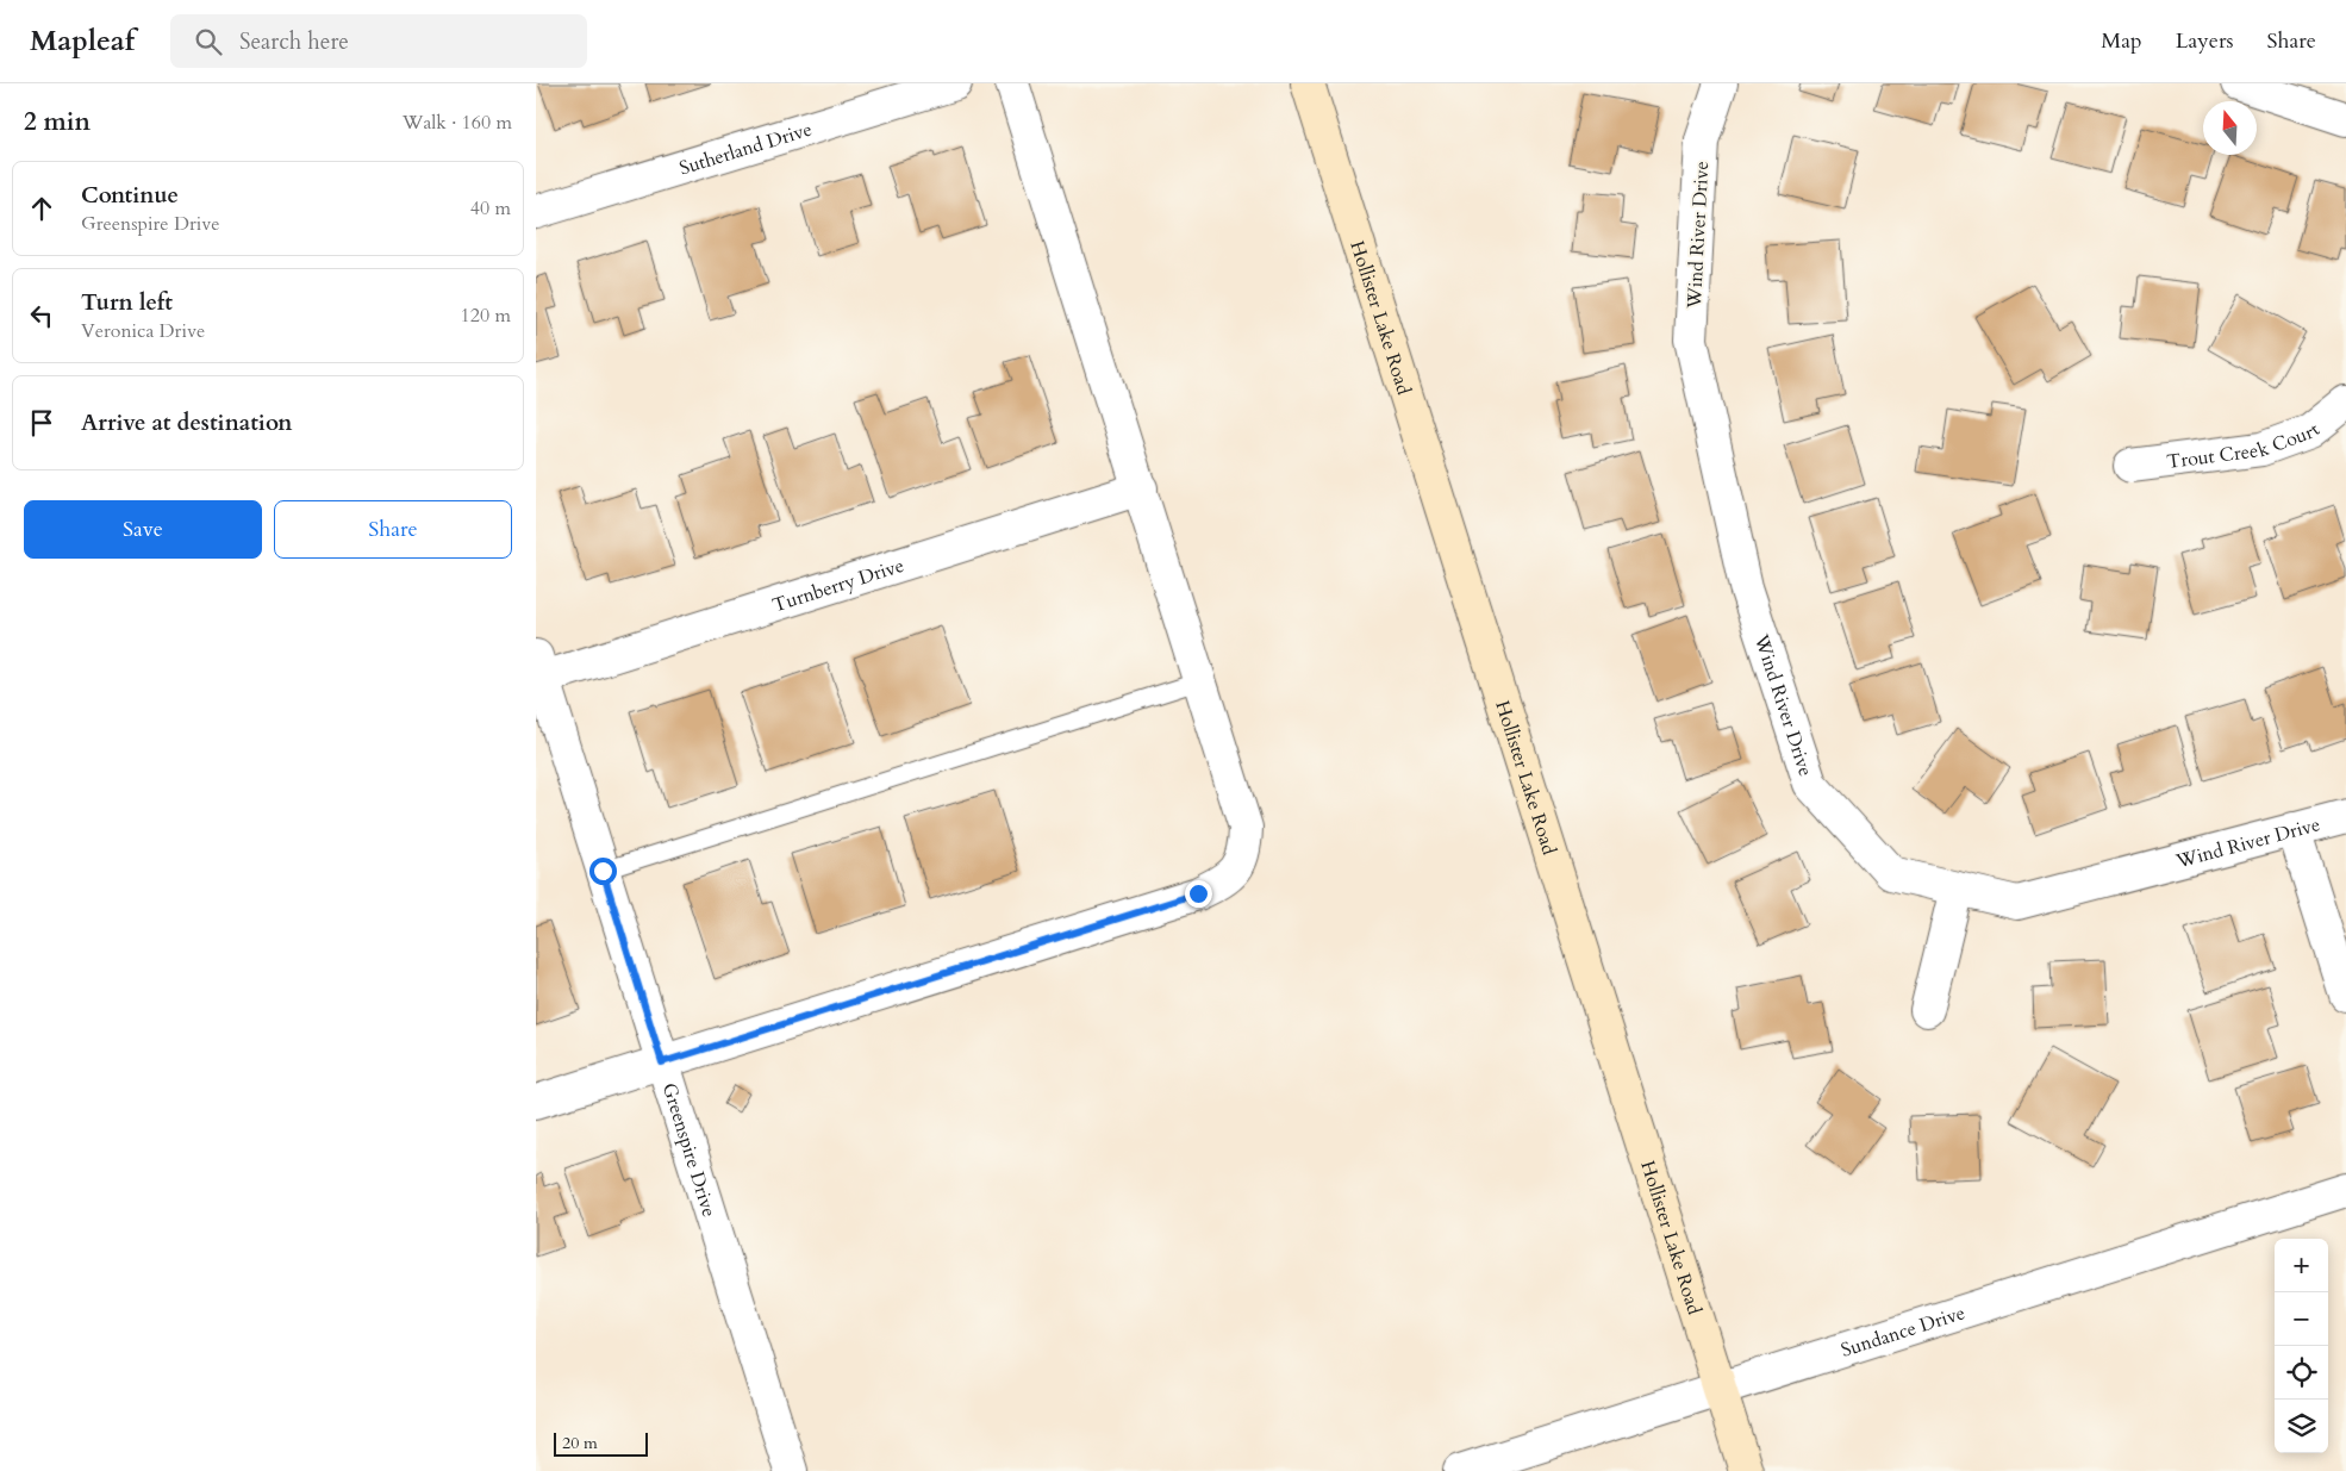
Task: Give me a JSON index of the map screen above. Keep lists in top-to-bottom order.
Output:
{
  "streets": {
    "street": [
      "Sutherland Drive",
      "Wind River Drive",
      "Hollister Lake Road",
      "Trout Creek Court",
      "Turnberry Drive",
      "Greenspire Drive",
      "Sundance Drive"
    ]
  },
  "crossings": [
    ["Hollister Lake Road", "Sundance Drive"],
    ["Turnberry Drive", "Greenspire Drive"]
  ],
  "scale_bar": "20 m",
  "north": "top",
  "page": {
    "header": "Mapleaf",
    "search": "Search here",
    "nav": ["Map", "Layers", "Share"],
    "heading": ["2 min", "Walk · 160 m"],
    "list": [
      ["Continue", "Greenspire Drive", "40 m"],
      ["Turn left", "Veronica Drive", "120 m"],
      "Arrive at destination"
    ],
    "buttons": ["Save", "Share"],
    "map_buttons": ["+", "−"],
    "scale": "20 m"
  }
}
